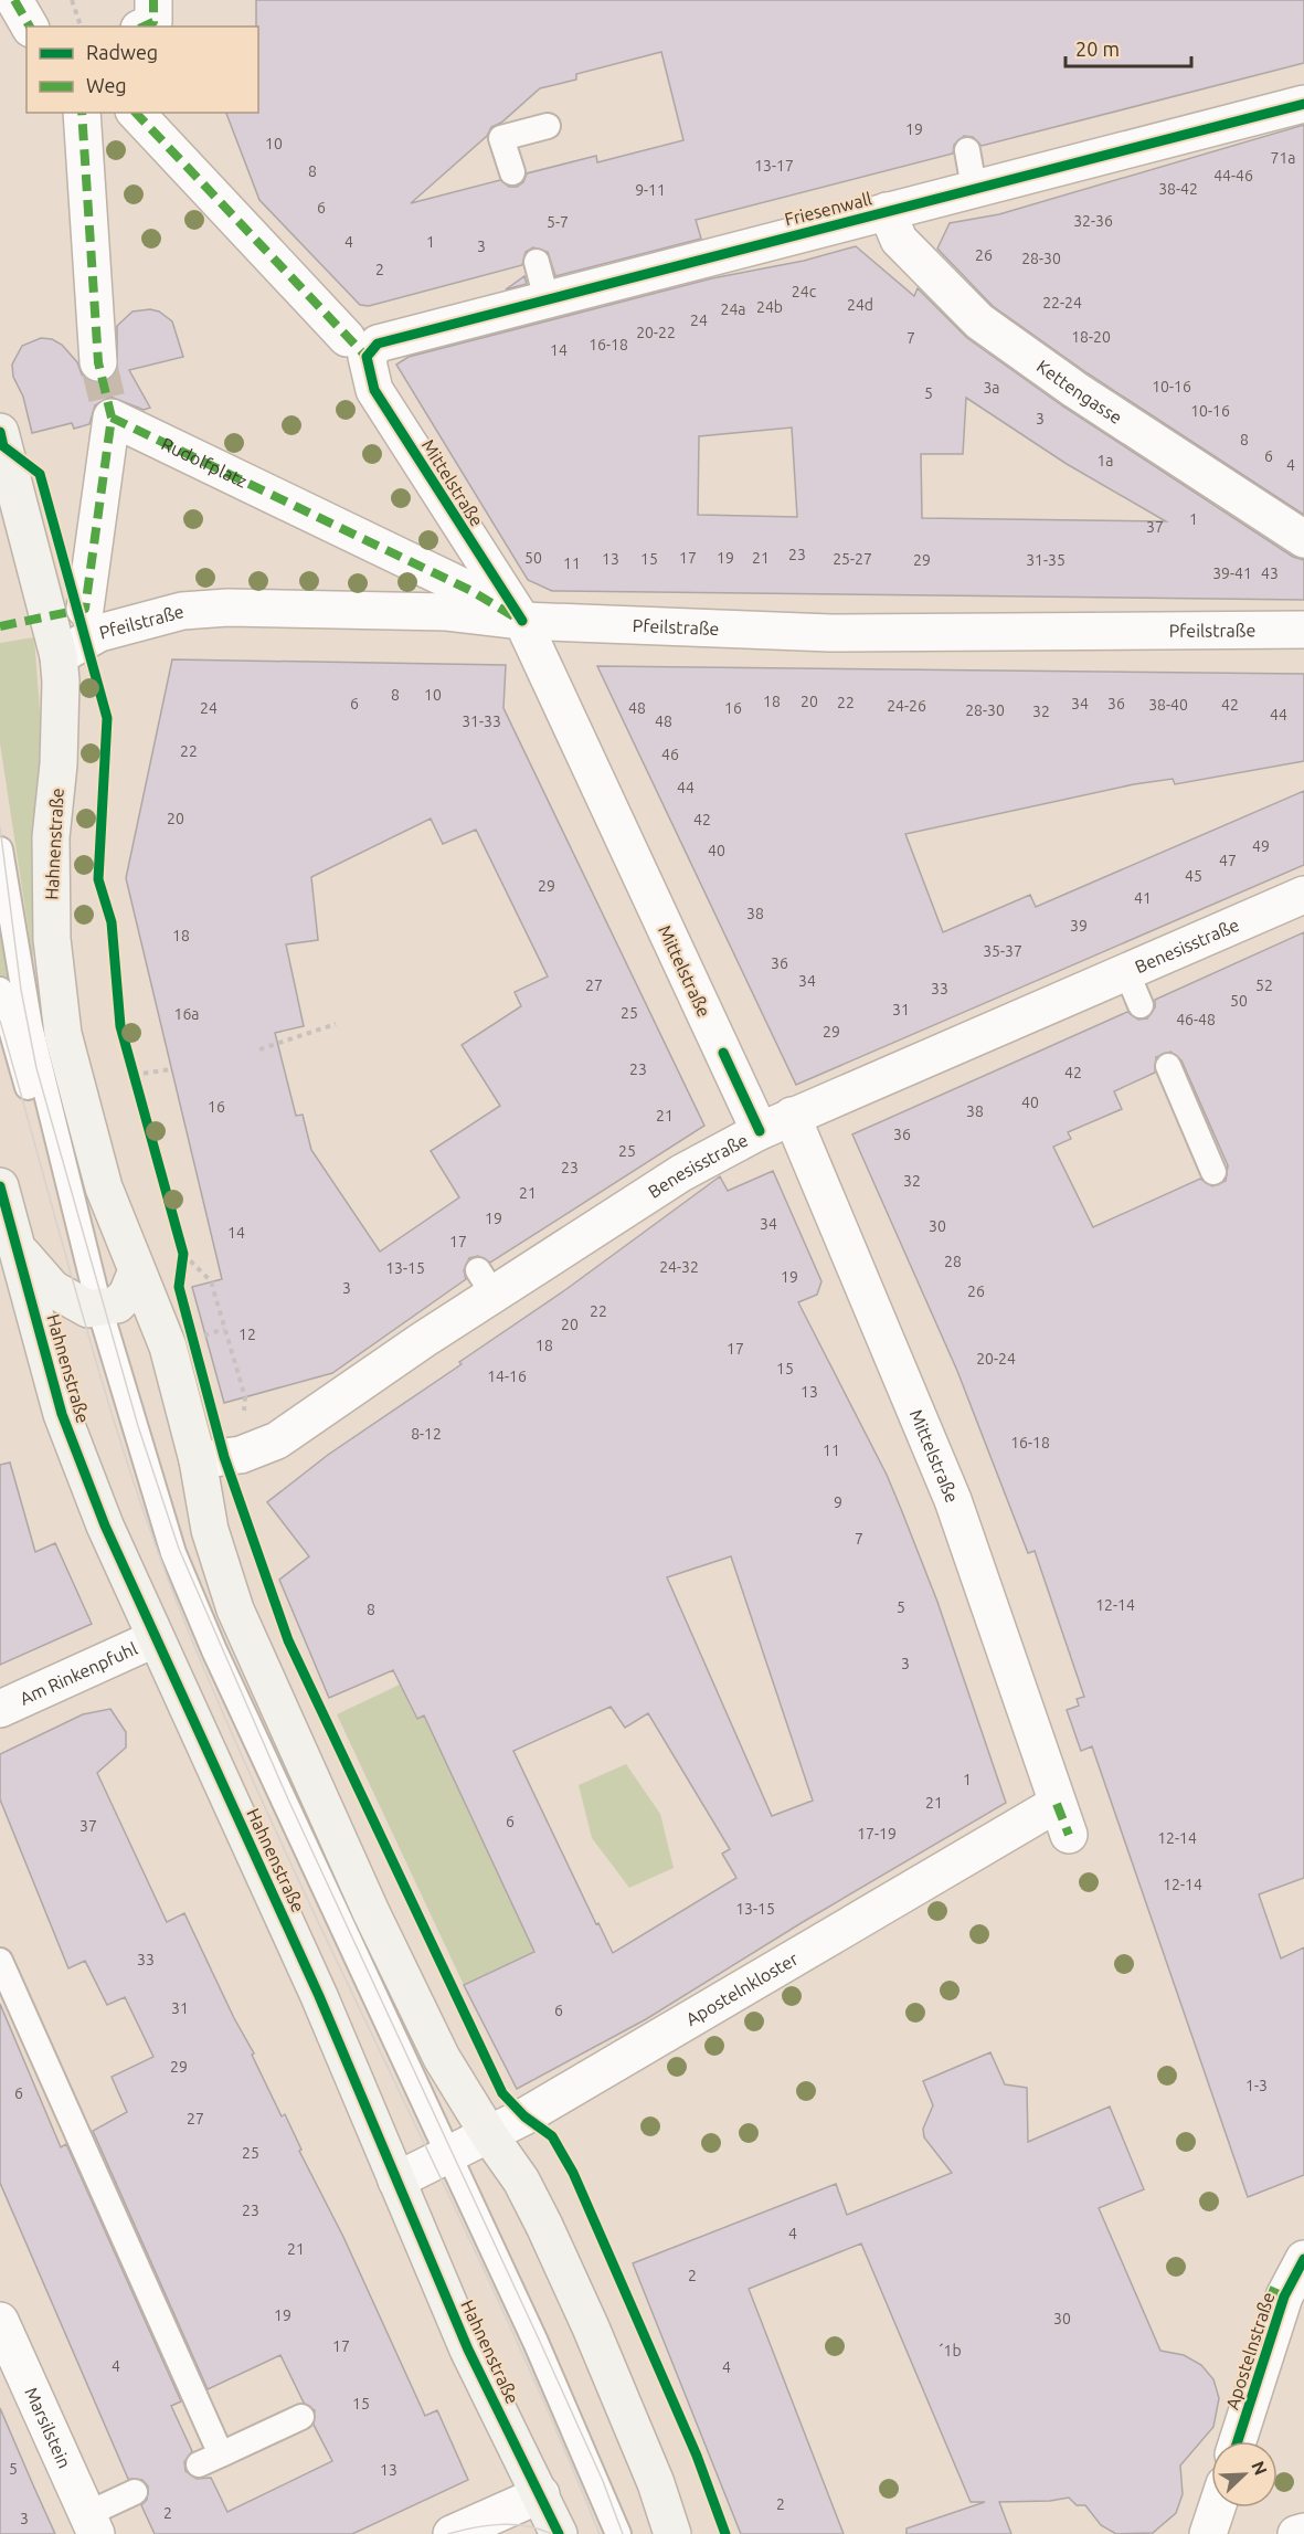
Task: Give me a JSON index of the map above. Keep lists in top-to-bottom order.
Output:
{
  "streets": {
    "main road": ["Hahnenstraße"],
    "street": [
      "Friesenwall",
      "Kettengasse",
      "Rudolfplatz",
      "Mittelstraße",
      "Pfeilstraße",
      "Benesisstraße",
      "Am Rinkenpfuhl",
      "Apostelnkloster",
      "Apostelnstraße",
      "Marsilstein"
    ]
  },
  "crossings": [
    ["Friesenwall", "Kettengasse"],
    ["Friesenwall", "Mittelstraße"],
    ["Mittelstraße", "Pfeilstraße"],
    ["Mittelstraße", "Benesisstraße"],
    ["Mittelstraße", "Apostelnkloster"],
    ["Pfeilstraße", "Hahnenstraße"],
    ["Hahnenstraße", "Benesisstraße"],
    ["Hahnenstraße", "Am Rinkenpfuhl"],
    ["Hahnenstraße", "Apostelnkloster"]
  ],
  "house_numbers": [
    "19",
    "10",
    "71a",
    "13-17",
    "8",
    "44-46",
    "38-42",
    "9-11",
    "6",
    "32-36",
    "5-7",
    "4",
    "1",
    "3",
    "26",
    "28-30",
    "2",
    "24c",
    "22-24",
    "24d",
    "24b",
    "24a",
    "24",
    "20-22",
    "18-20",
    "7",
    "16-18",
    "14",
    "10-16",
    "3a",
    "5",
    "10-16",
    "3",
    "8",
    "6",
    "1a",
    "4",
    "1",
    "37",
    "23",
    "50",
    "17",
    "19",
    "21",
    "13",
    "15",
    "25-27",
    "29",
    "31-35",
    "11",
    "39-41",
    "43",
    "8",
    "10",
    "18",
    "20",
    "22",
    "6",
    "34",
    "36",
    "38-40",
    "42",
    "24-26",
    "24",
    "48",
    "16",
    "28-30",
    "32",
    "44",
    "31-33",
    "48",
    "22",
    "46",
    "44",
    "20",
    "42",
    "49",
    "40",
    "47",
    "45",
    "29",
    "41",
    "38",
    "39",
    "18",
    "35-37",
    "36",
    "34",
    "27",
    "52",
    "33",
    "50",
    "31",
    "25",
    "16a",
    "46-48",
    "29",
    "23",
    "42",
    "40",
    "16",
    "38",
    "21",
    "36",
    "25",
    "23",
    "32",
    "21",
    "19",
    "34",
    "30",
    "14",
    "17",
    "28",
    "24-32",
    "13-15",
    "19",
    "3",
    "26",
    "22",
    "20",
    "12",
    "18",
    "17",
    "20-24",
    "15",
    "14-16",
    "13",
    "8-12",
    "16-18",
    "11",
    "9",
    "7",
    "12-14",
    "5",
    "8",
    "3",
    "1",
    "21",
    "6",
    "37",
    "17-19",
    "12-14",
    "12-14",
    "13-15",
    "33",
    "31",
    "6",
    "29",
    "1-3",
    "6",
    "27",
    "25",
    "23",
    "4",
    "21",
    "2",
    "19",
    "30",
    "17",
    "´1b",
    "4",
    "4",
    "15",
    "5",
    "13",
    "2",
    "2",
    "3"
  ],
  "legend": ["Radweg", "Weg"],
  "scale_bar": "20 m",
  "north": "top right"
}
